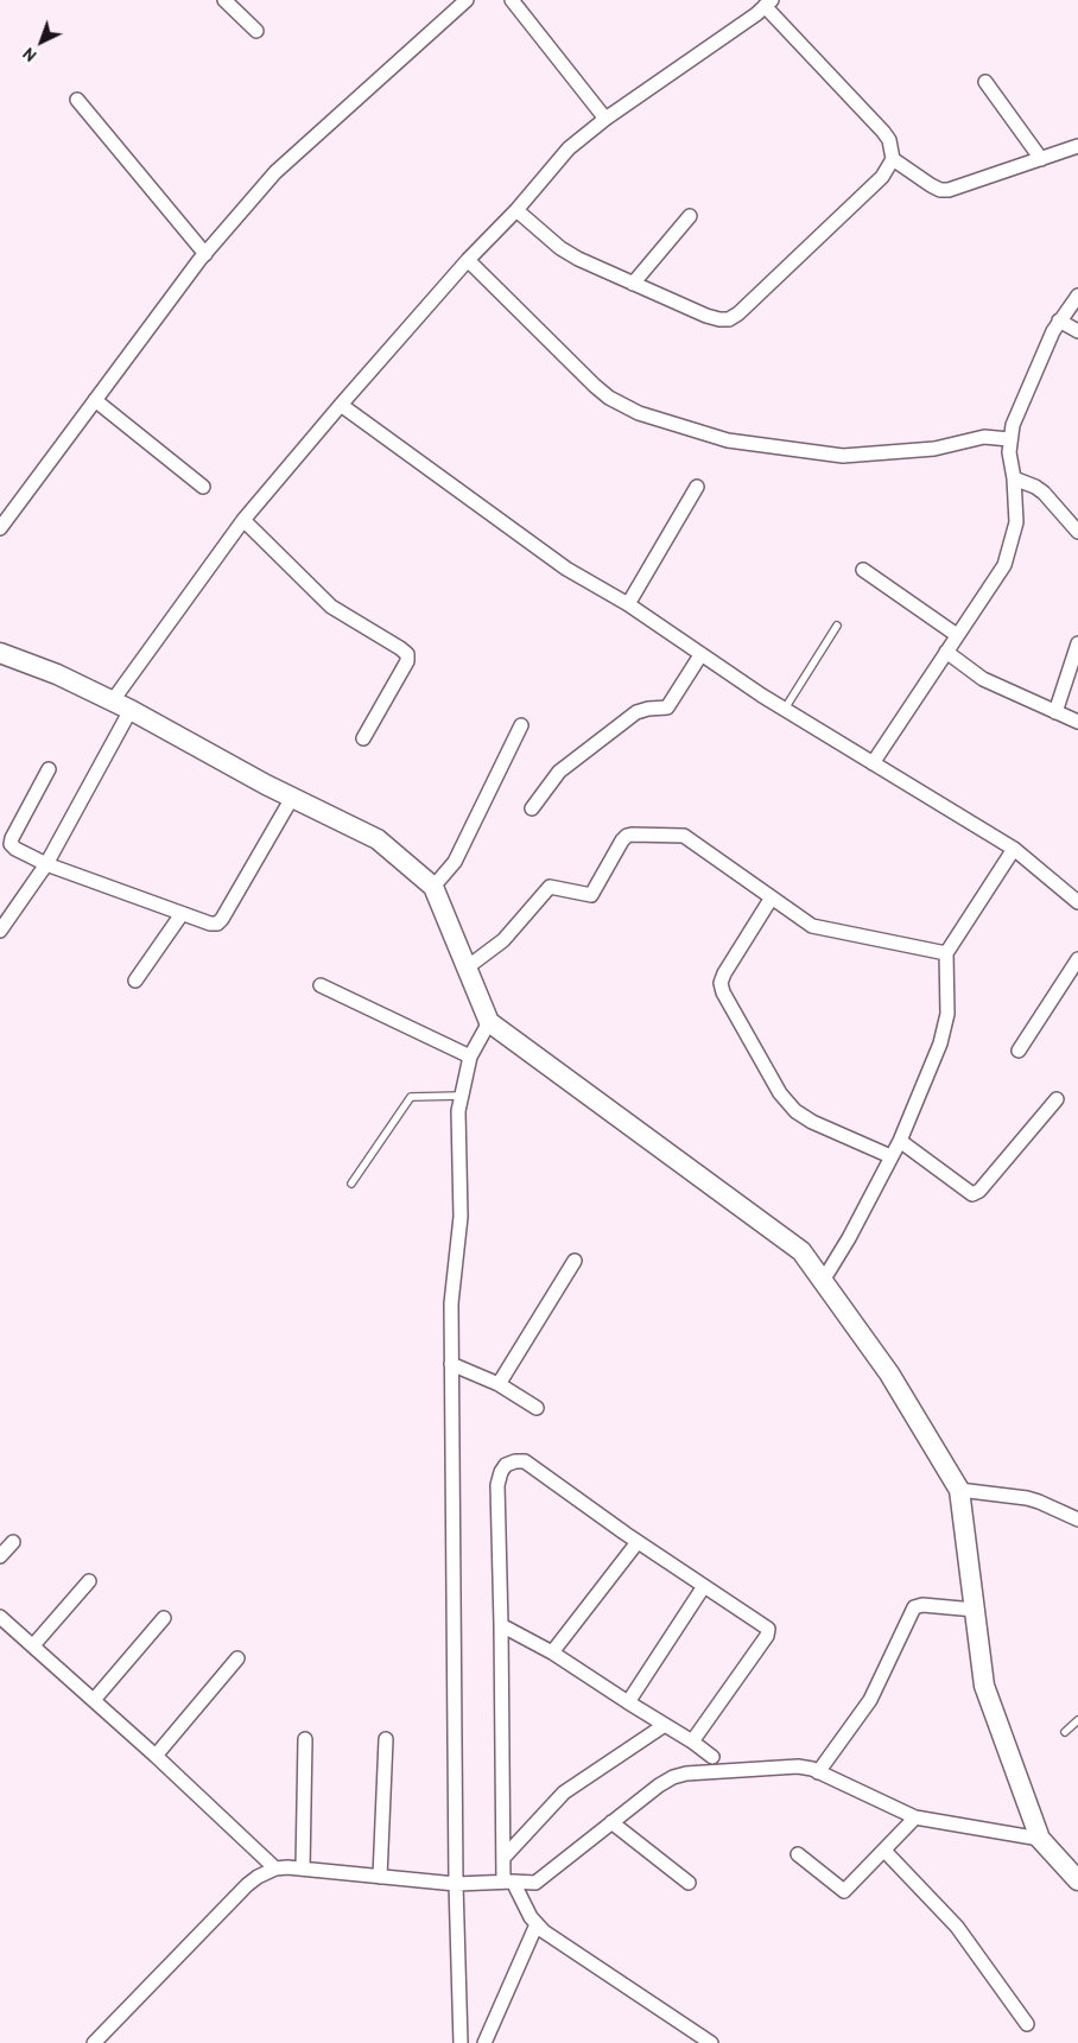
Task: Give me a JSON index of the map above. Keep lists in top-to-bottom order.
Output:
{
  "north": "bottom left"
}
